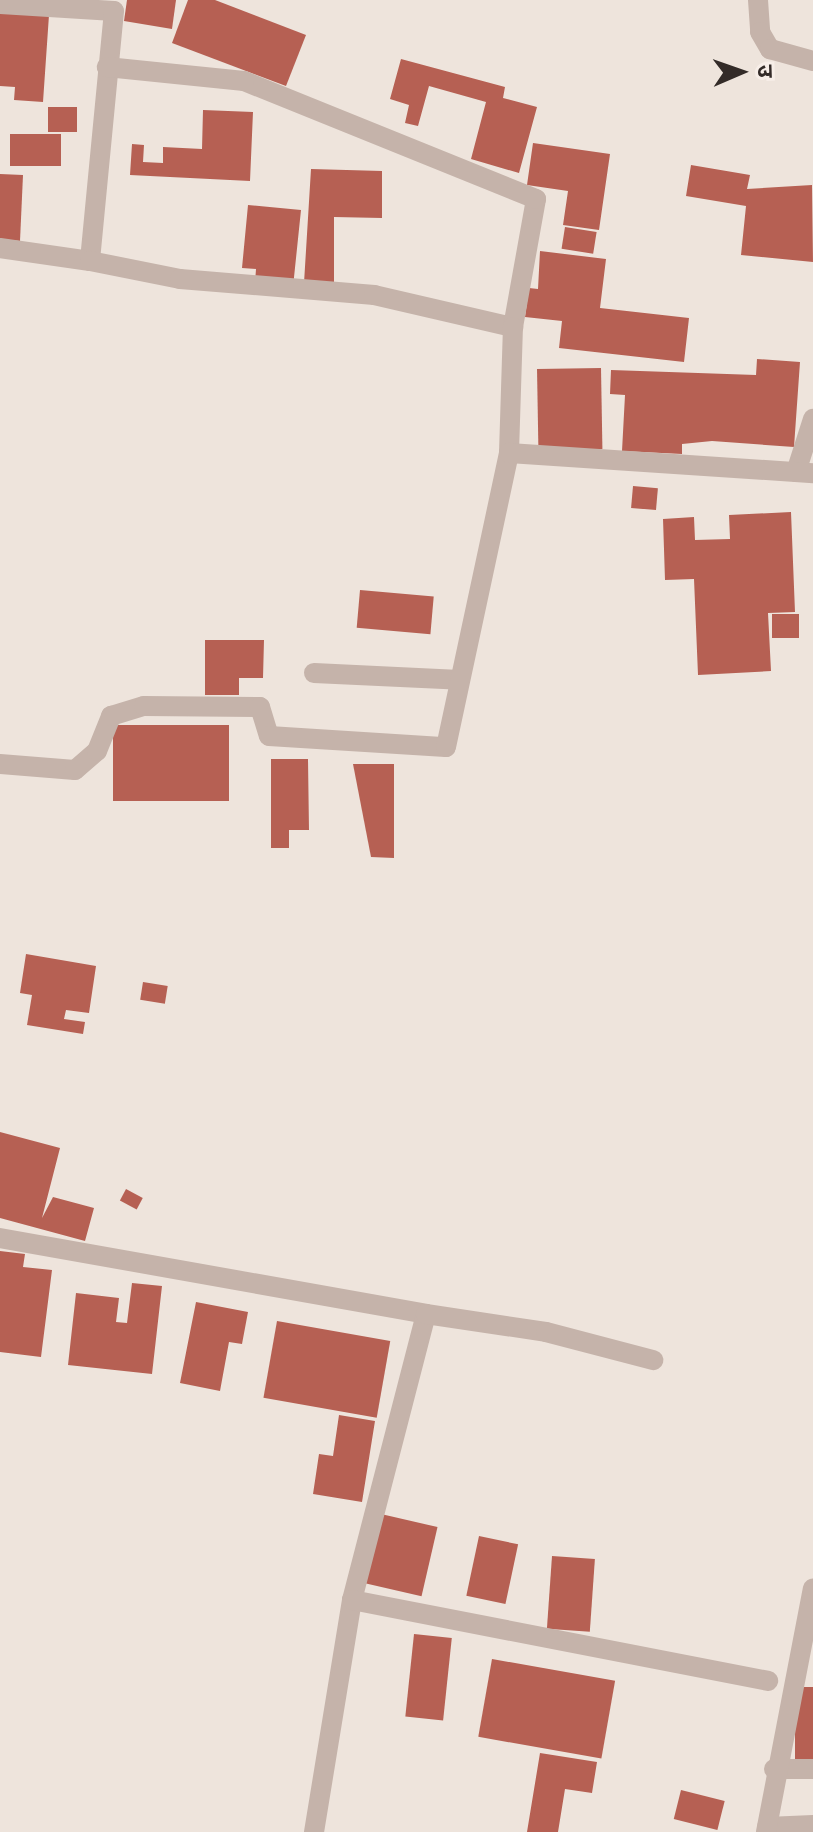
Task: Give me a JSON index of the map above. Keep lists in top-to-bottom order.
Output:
{
  "north": "right"
}
